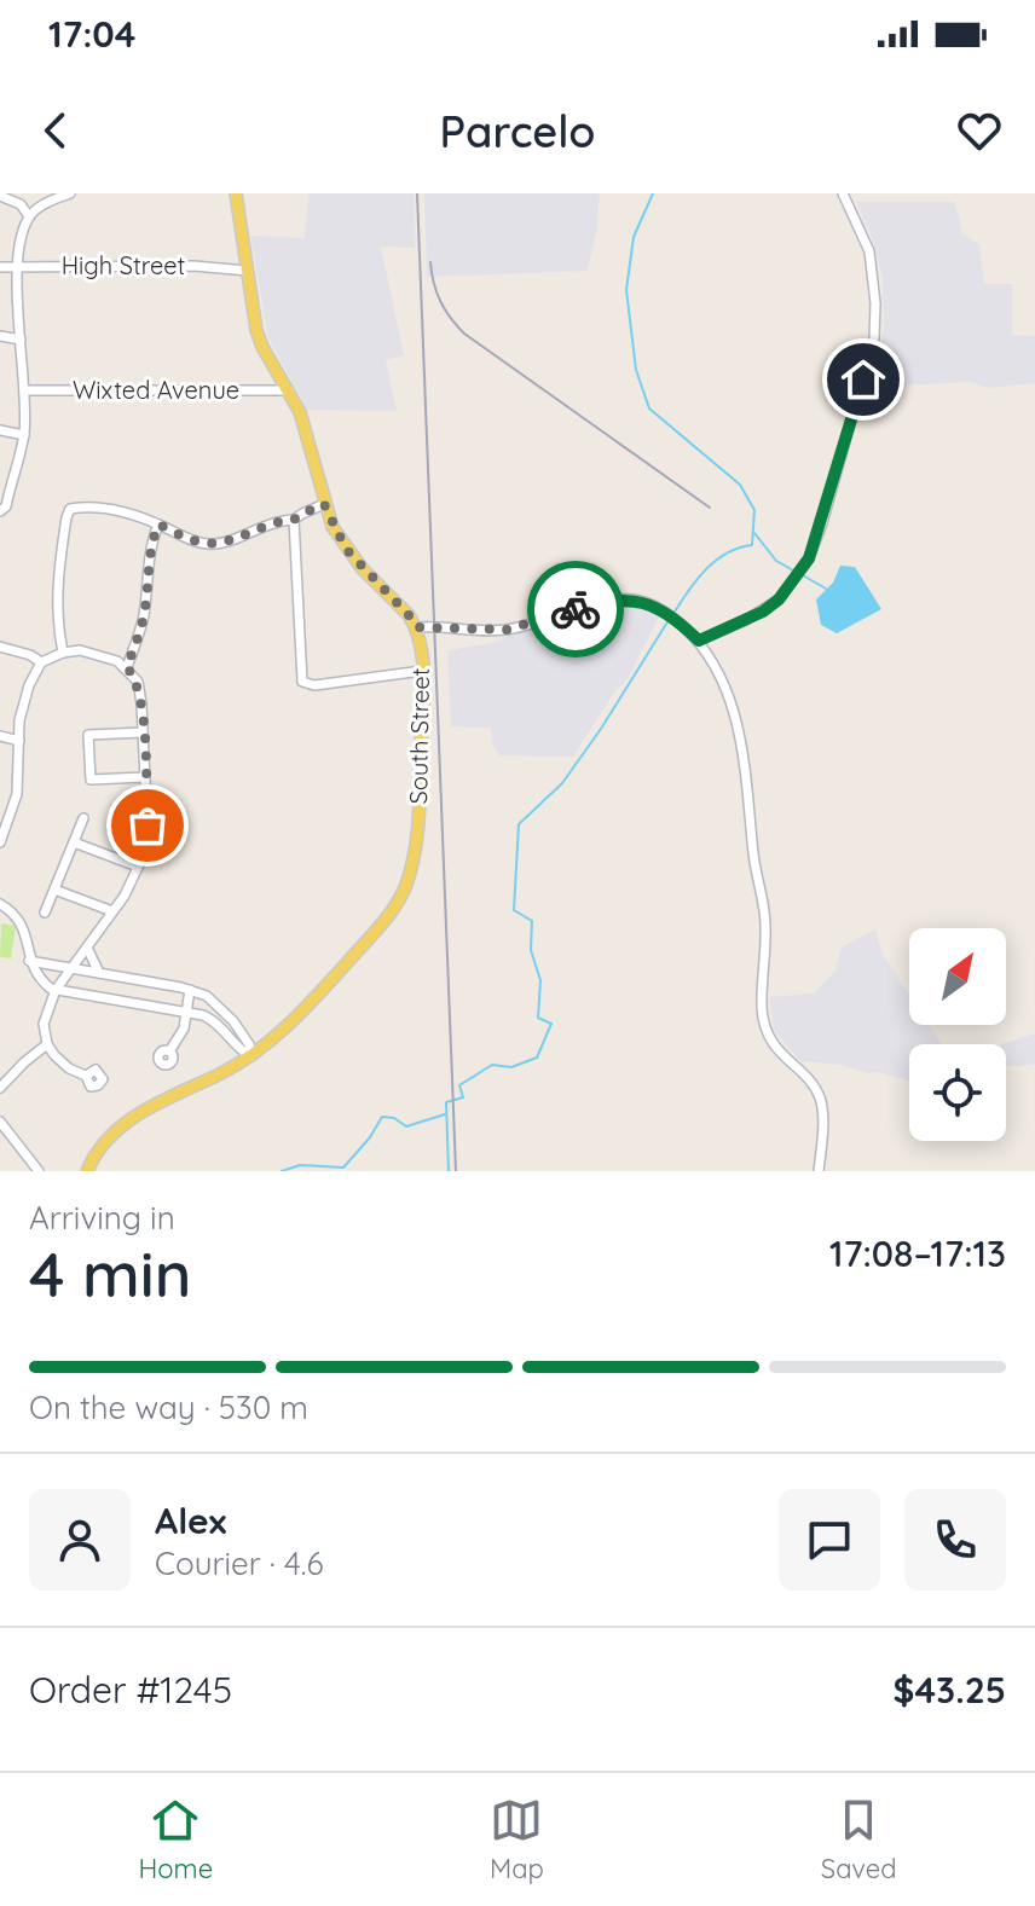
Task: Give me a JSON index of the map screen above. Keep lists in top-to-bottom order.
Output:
{
  "streets": {
    "main road": ["South Street"],
    "street": ["High Street", "Wixted Avenue"]
  },
  "north": "top right",
  "page": {
    "status": "17:04",
    "header": "Parcelo",
    "heading": ["4 min", "Arriving in", "17:08–17:13"],
    "panel": [
      "Alex",
      "Courier · 4.6",
      "Order #1245",
      "$43.25"
    ],
    "bar": "On the way · 530 m",
    "tabs": ["Home", "Map", "Saved"]
  }
}
